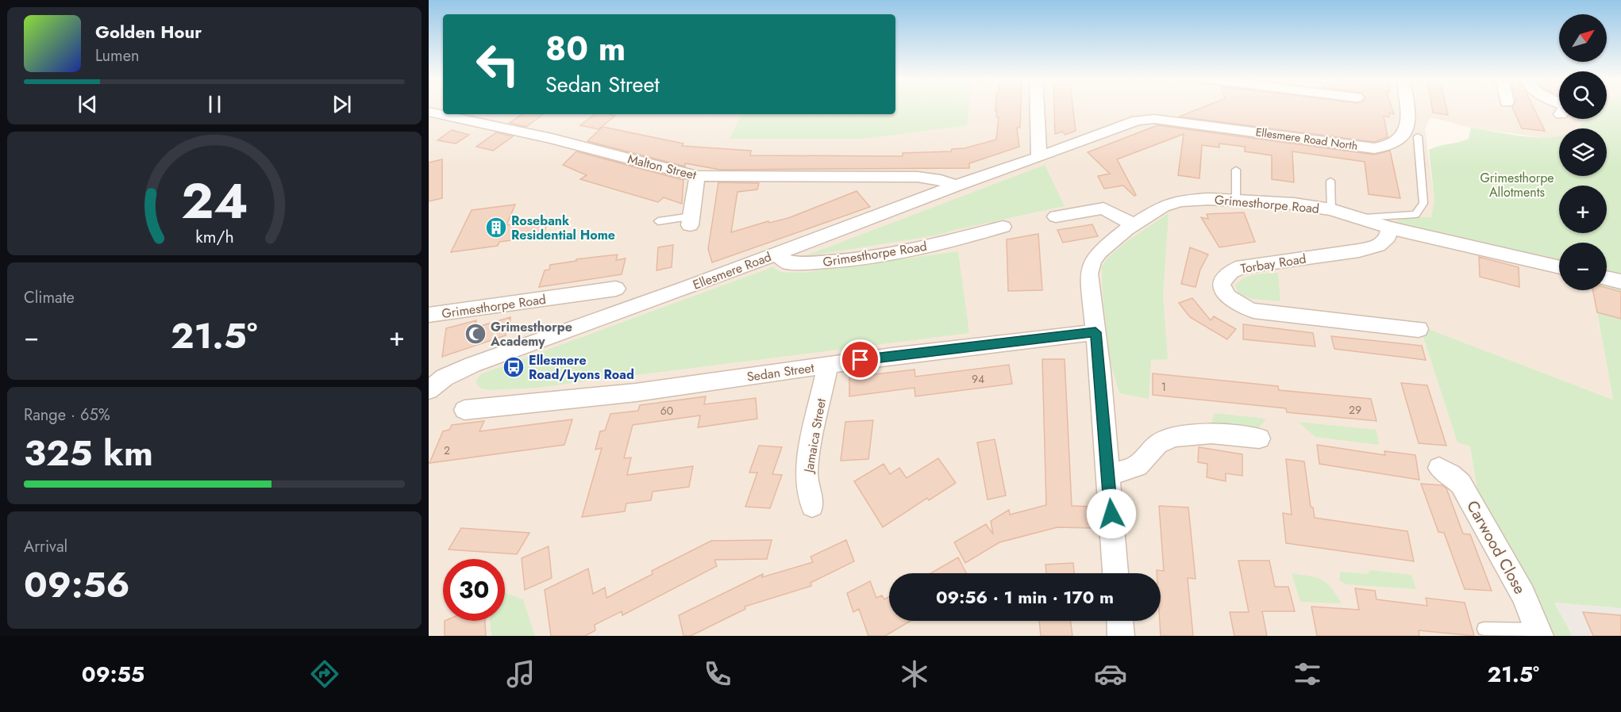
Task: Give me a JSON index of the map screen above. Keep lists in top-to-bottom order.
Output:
{
  "streets": {
    "street": [
      "Ellesmere Road North",
      "Malton Street",
      "Grimesthorpe Road",
      "Torbay Road",
      "Ellesmere Road",
      "Sedan Street",
      "Jamaica Street",
      "Carwood Close"
    ]
  },
  "crossings": [
    ["Ellesmere Road North", "Ellesmere Road"],
    ["Malton Street", "Ellesmere Road"],
    ["Grimesthorpe Road", "Torbay Road"],
    ["Grimesthorpe Road", "Ellesmere Road"],
    ["Grimesthorpe Road", "Sedan Street"],
    ["Sedan Street", "Jamaica Street"]
  ],
  "parks": ["Grimesthorpe Allotments"],
  "places": {
    "building": ["Rosebank Residential Home"],
    "mosque": ["Grimesthorpe Academy"],
    "bus stop": ["Ellesmere Road/Lyons Road"]
  },
  "house_numbers": [
    "94",
    "1",
    "29",
    "60",
    "2"
  ],
  "north": "top right",
  "page": {
    "map_buttons": ["+", "−"],
    "turn": ["80 m", "Sedan Street"],
    "song": ["Golden Hour", "Lumen"],
    "tile": [
      "Climate",
      ["Range · 65%", "325 km"],
      ["Arrival", "09:56"]
    ],
    "heat": ["−", "21.5°", "+"],
    "limit": "30",
    "trip": "09:56 · 1 min · 170 m",
    "tabs": ["09:55", "21.5°"],
    "gauge": ["24", "km/h"]
  }
}
